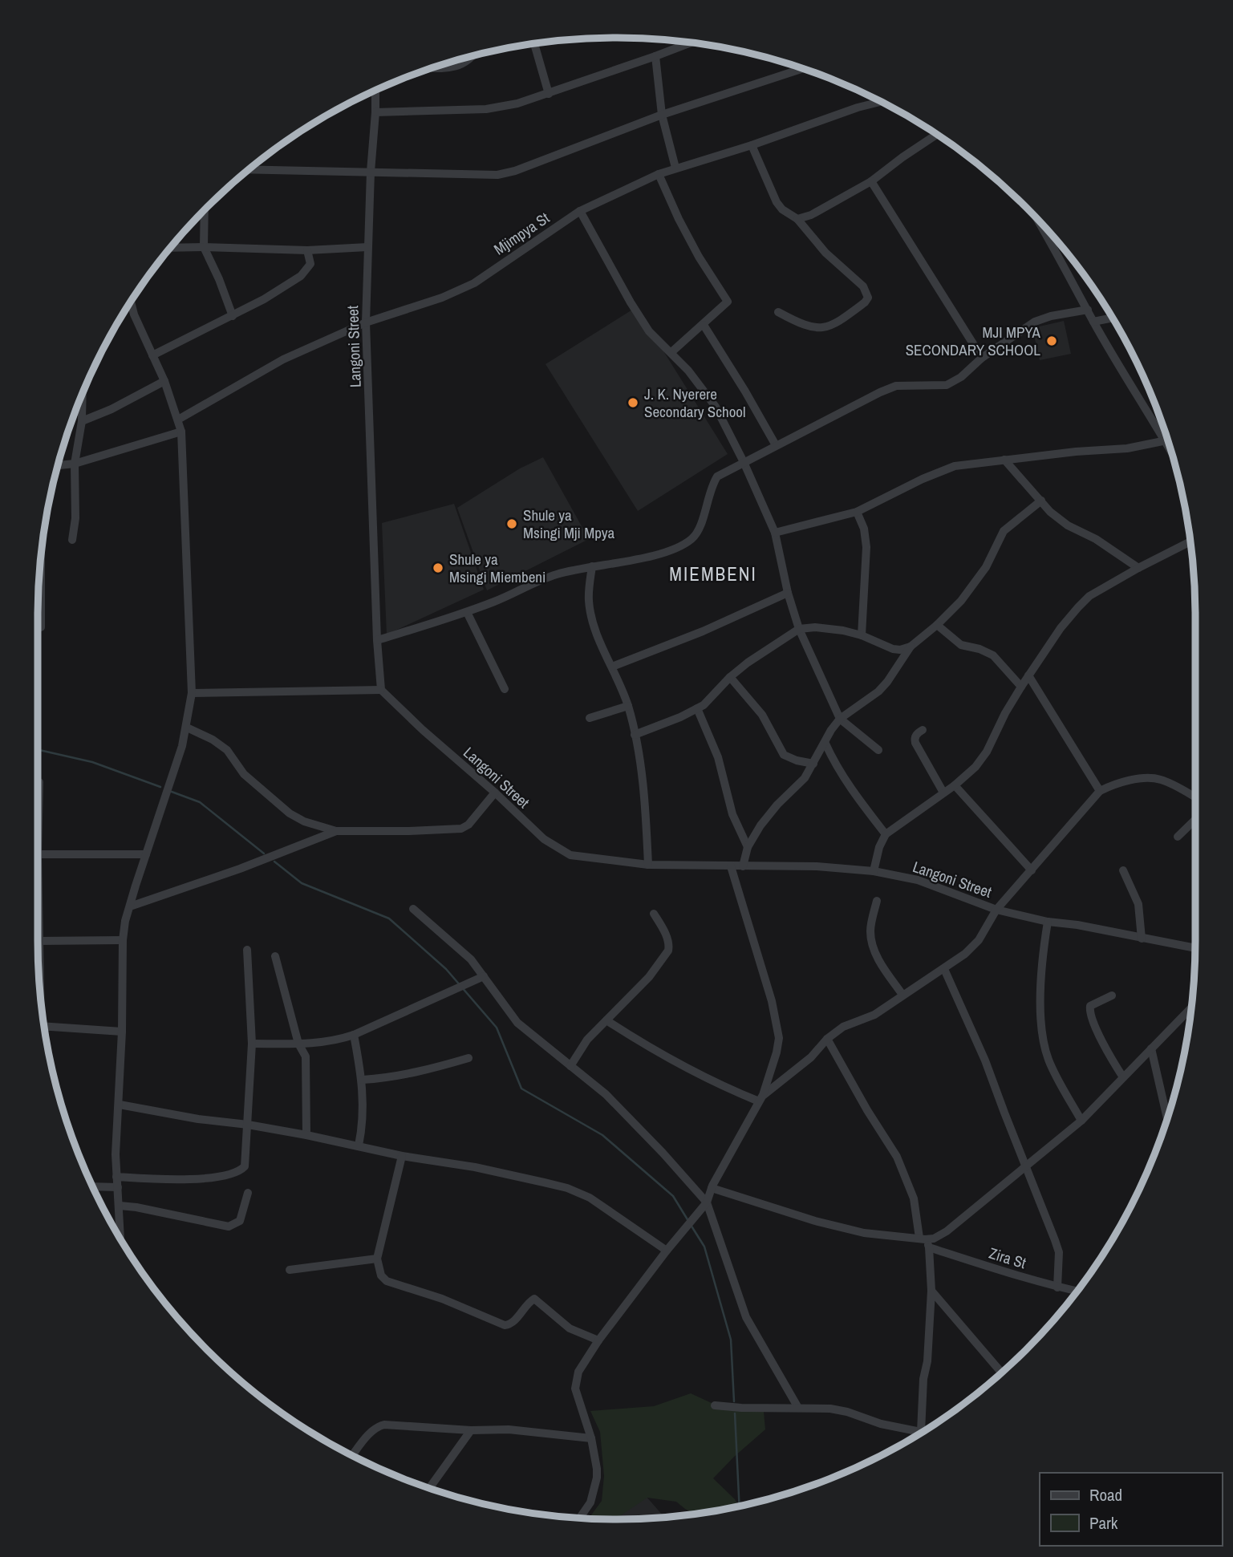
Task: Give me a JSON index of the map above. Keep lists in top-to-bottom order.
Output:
{
  "streets": {
    "street": ["Mjimpya St", "Langoni Street", "Zira St"]
  },
  "crossings": [
    ["Mjimpya St", "Langoni Street"]
  ],
  "districts": ["MIEMBENI"],
  "places": [
    "MJI MPYA SECONDARY SCHOOL",
    "J. K. Nyerere Secondary School",
    "Shule ya Msingi Mji Mpya",
    "Shule ya Msingi Miembeni"
  ],
  "legend": ["Road", "Park"]
}
